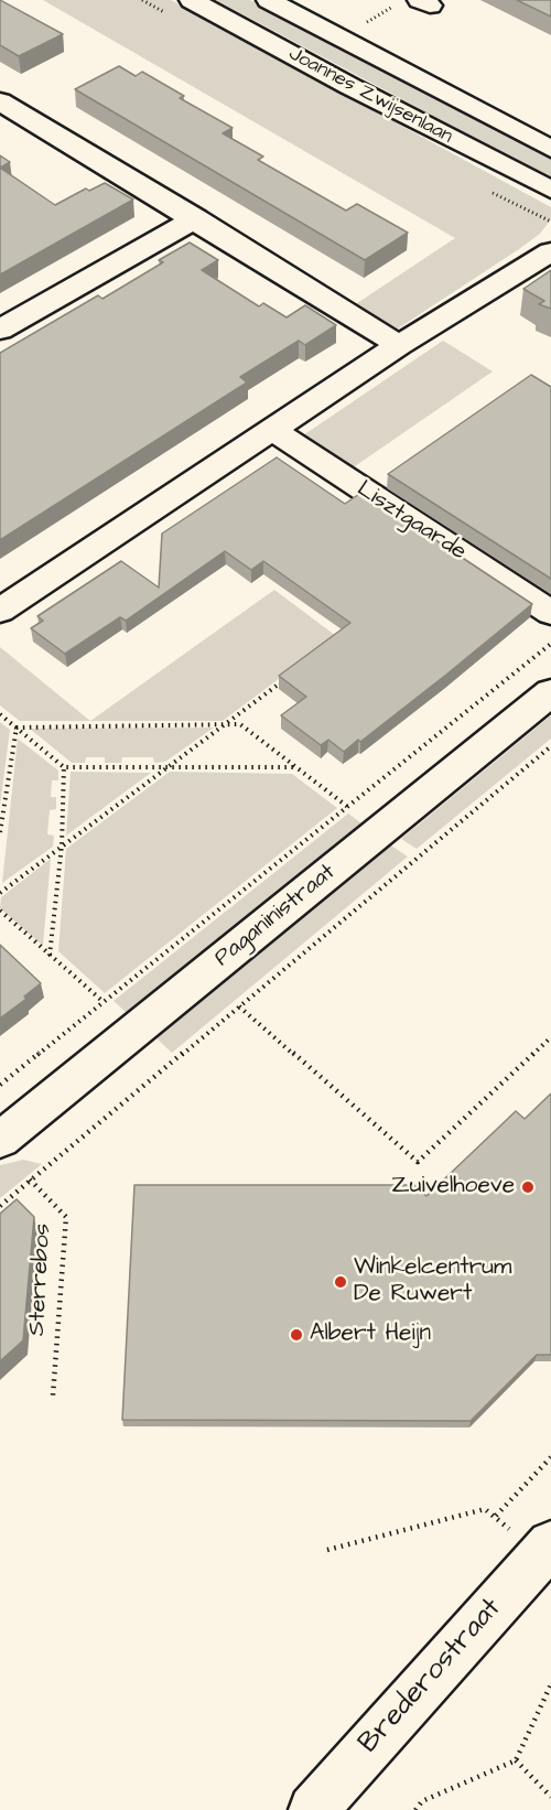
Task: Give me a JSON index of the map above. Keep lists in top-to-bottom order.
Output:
{
  "streets": {
    "street": [
      "Joannes Zwijsenlaan",
      "Lisztgaarde",
      "Paganinistraat",
      "Brederostraat"
    ],
    "path": ["Sterrebos"]
  },
  "crossings": [
    ["Paganinistraat", "Sterrebos"]
  ],
  "places": ["Zuivelhoeve", "Winkelcentrum De Ruwert", "Albert Heijn"]
}
